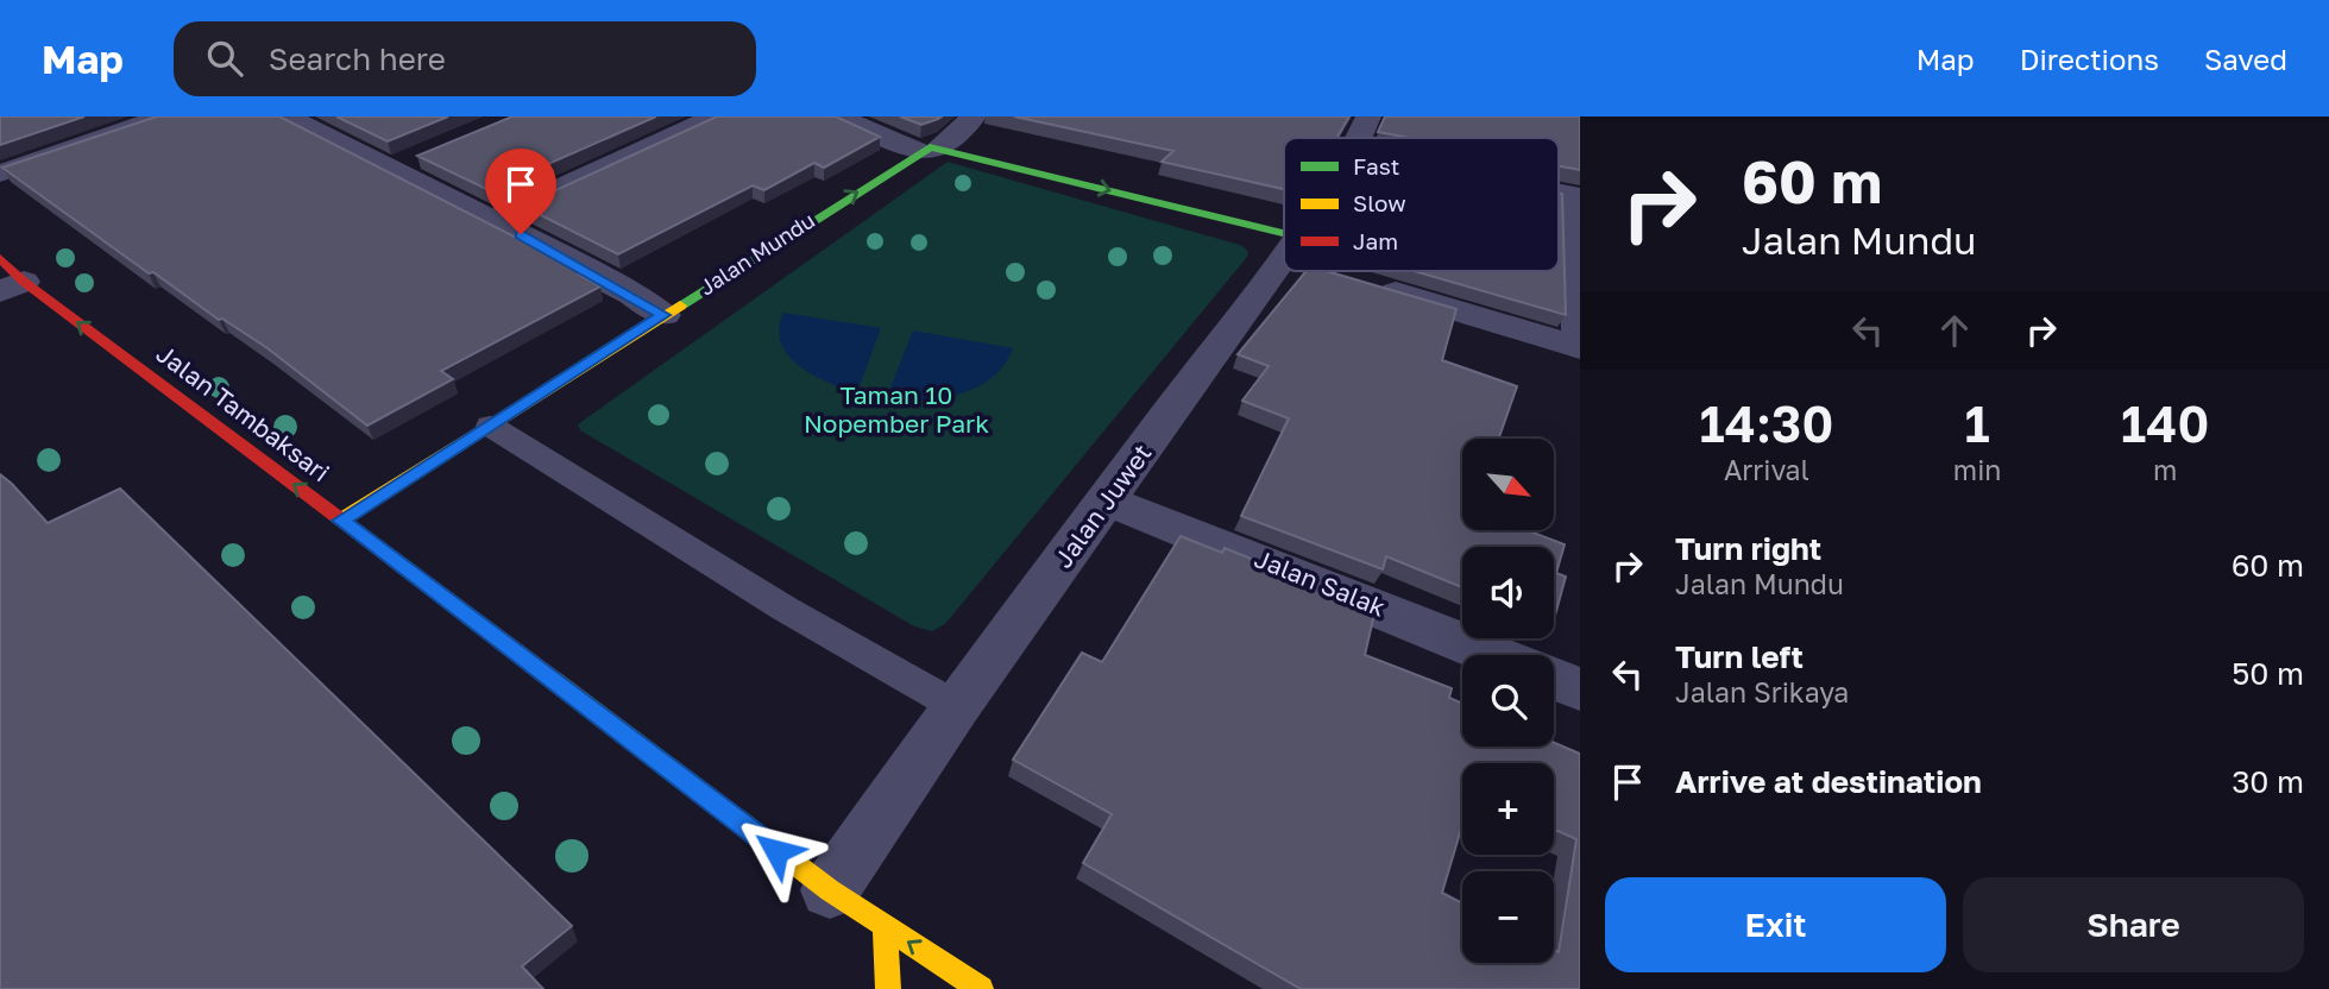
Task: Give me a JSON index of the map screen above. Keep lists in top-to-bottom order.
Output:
{
  "streets": {
    "street": [
      "Jalan Mundu",
      "Jalan Tambaksari",
      "Jalan Juwet",
      "Jalan Salak"
    ]
  },
  "crossings": [
    ["Jalan Mundu", "Jalan Tambaksari"],
    ["Jalan Tambaksari", "Jalan Juwet"],
    ["Jalan Juwet", "Jalan Salak"]
  ],
  "one_way": ["Jalan Tambaksari"],
  "parks": ["Taman 10 Nopember Park"],
  "legend": ["Fast", "Slow", "Jam"],
  "north": "bottom right",
  "page": {
    "header": "Map",
    "search": "Search here",
    "nav": ["Map", "Directions", "Saved"],
    "turn": ["60 m", "Jalan Mundu"],
    "eta": [
      "14:30",
      "Arrival",
      "1",
      "min",
      "140",
      "m"
    ],
    "map_buttons": ["+", "−"],
    "list": [
      {
        "name": "Turn right",
        "note": "Jalan Mundu",
        "value": "60 m"
      },
      {
        "name": "Turn left",
        "note": "Jalan Srikaya",
        "value": "50 m"
      },
      {
        "name": "Arrive at destination",
        "value": "30 m"
      }
    ],
    "buttons": ["Exit", "Share"]
  }
}
